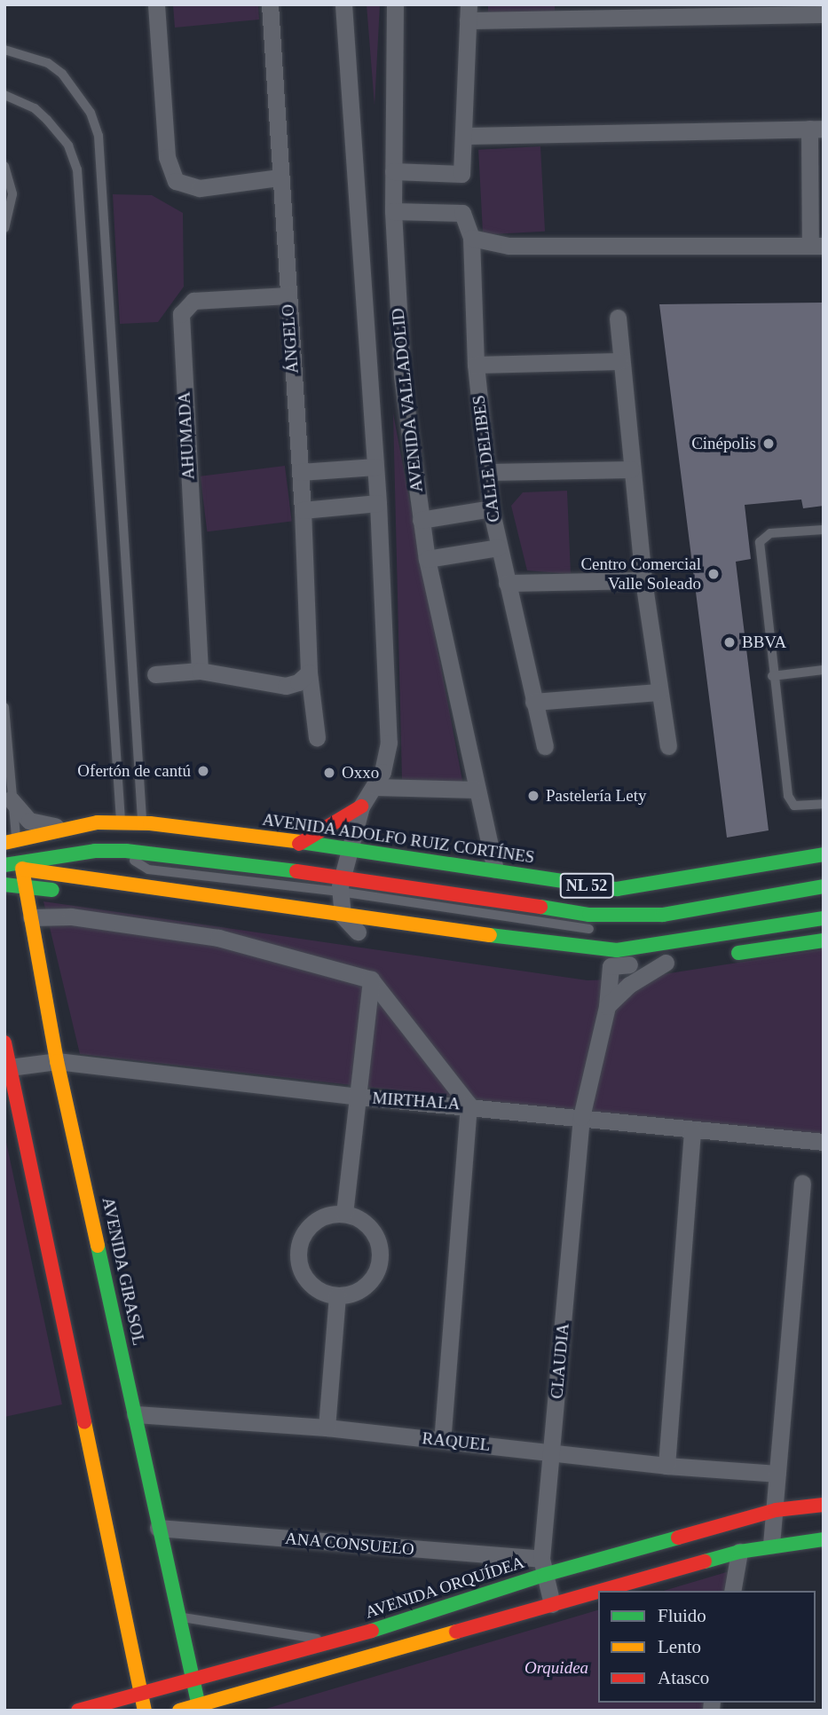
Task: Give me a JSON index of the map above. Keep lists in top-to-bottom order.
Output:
{
  "streets": {
    "main road": [
      "AVENIDA ADOLFO RUIZ CORTÍNES",
      "NL 52",
      "AVENIDA GIRASOL",
      "AVENIDA ORQUÍDEA"
    ],
    "street": [
      "ÁNGELO",
      "AVENIDA VALLADOLID",
      "AHUMADA",
      "CALLE DELIBES",
      "MIRTHALA",
      "CLAUDIA",
      "RAQUEL",
      "ANA CONSUELO"
    ]
  },
  "crossings": [
    ["ÁNGELO", "AHUMADA"],
    ["AVENIDA VALLADOLID", "CALLE DELIBES"],
    ["AVENIDA VALLADOLID", "AVENIDA ADOLFO RUIZ CORTÍNES"],
    ["AVENIDA ADOLFO RUIZ CORTÍNES", "AVENIDA GIRASOL"],
    ["MIRTHALA", "AVENIDA GIRASOL"],
    ["MIRTHALA", "CLAUDIA"],
    ["AVENIDA GIRASOL", "RAQUEL"],
    ["AVENIDA GIRASOL", "ANA CONSUELO"],
    ["AVENIDA GIRASOL", "AVENIDA ORQUÍDEA"],
    ["CLAUDIA", "RAQUEL"],
    ["CLAUDIA", "ANA CONSUELO"],
    ["CLAUDIA", "AVENIDA ORQUÍDEA"],
    ["ANA CONSUELO", "AVENIDA ORQUÍDEA"]
  ],
  "parks": ["Orquidea"],
  "places": [
    "Cinépolis",
    "Centro Comercial Valle Soleado",
    "BBVA",
    "Ofertón de cantú",
    "Oxxo",
    "Pastelería Lety"
  ],
  "legend": ["Fluido", "Lento", "Atasco"]
}
